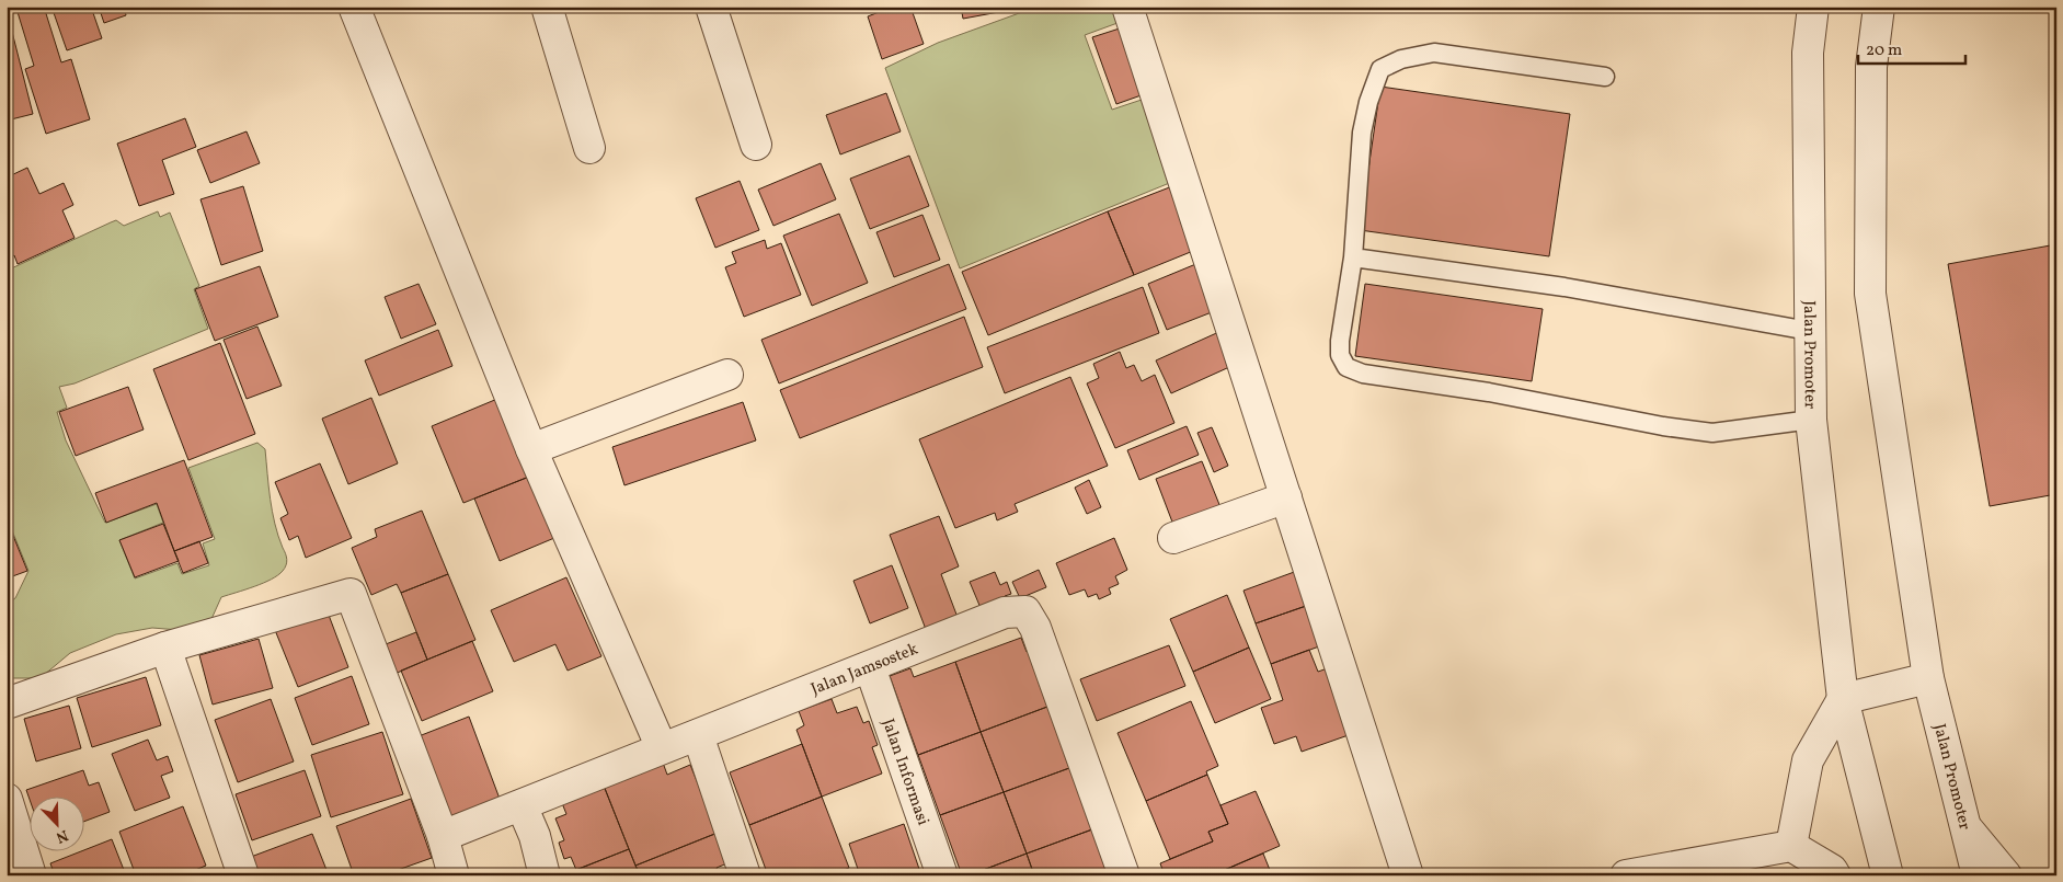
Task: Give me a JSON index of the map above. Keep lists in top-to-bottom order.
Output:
{
  "streets": {
    "street": ["Jalan Promoter", "Jalan Jamsostek", "Jalan Informasi"]
  },
  "crossings": [
    ["Jalan Jamsostek", "Jalan Informasi"]
  ],
  "scale_bar": "20 m",
  "north": "bottom right"
}
